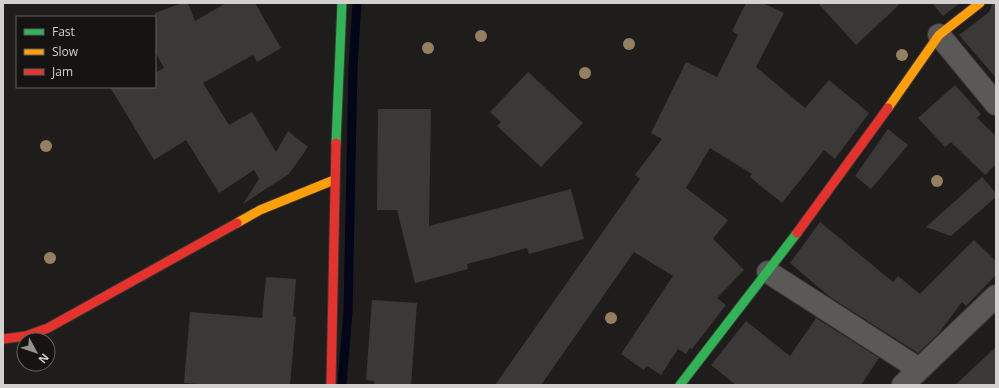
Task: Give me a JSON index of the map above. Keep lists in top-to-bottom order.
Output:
{
  "legend": ["Fast", "Slow", "Jam"],
  "north": "bottom right"
}
